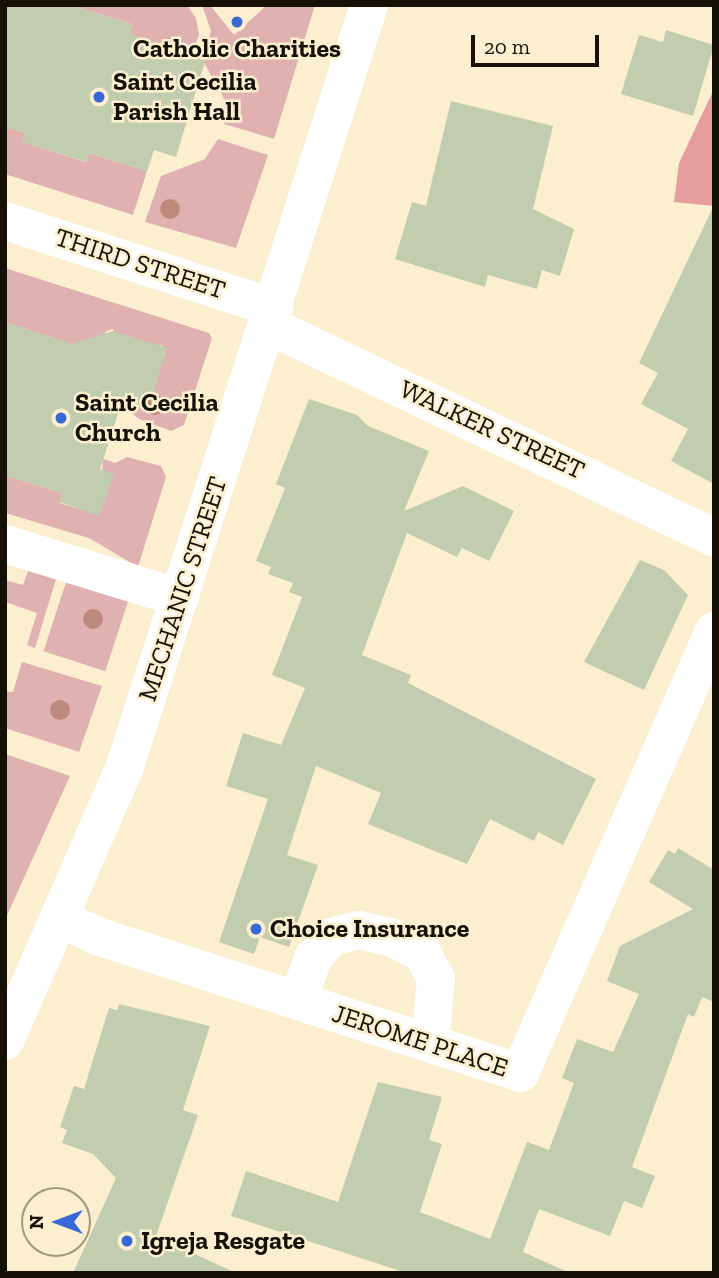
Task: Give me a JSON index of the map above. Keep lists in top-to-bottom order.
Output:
{
  "streets": {
    "street": [
      "THIRD STREET",
      "WALKER STREET",
      "MECHANIC STREET",
      "JEROME PLACE"
    ]
  },
  "crossings": [
    ["THIRD STREET", "WALKER STREET"],
    ["THIRD STREET", "MECHANIC STREET"],
    ["WALKER STREET", "MECHANIC STREET"],
    ["MECHANIC STREET", "JEROME PLACE"]
  ],
  "places": [
    "Catholic Charities",
    "Saint Cecilia Parish Hall",
    "Saint Cecilia Church",
    "Choice Insurance",
    "Igreja Resgate"
  ],
  "scale_bar": "20 m",
  "north": "left"
}
